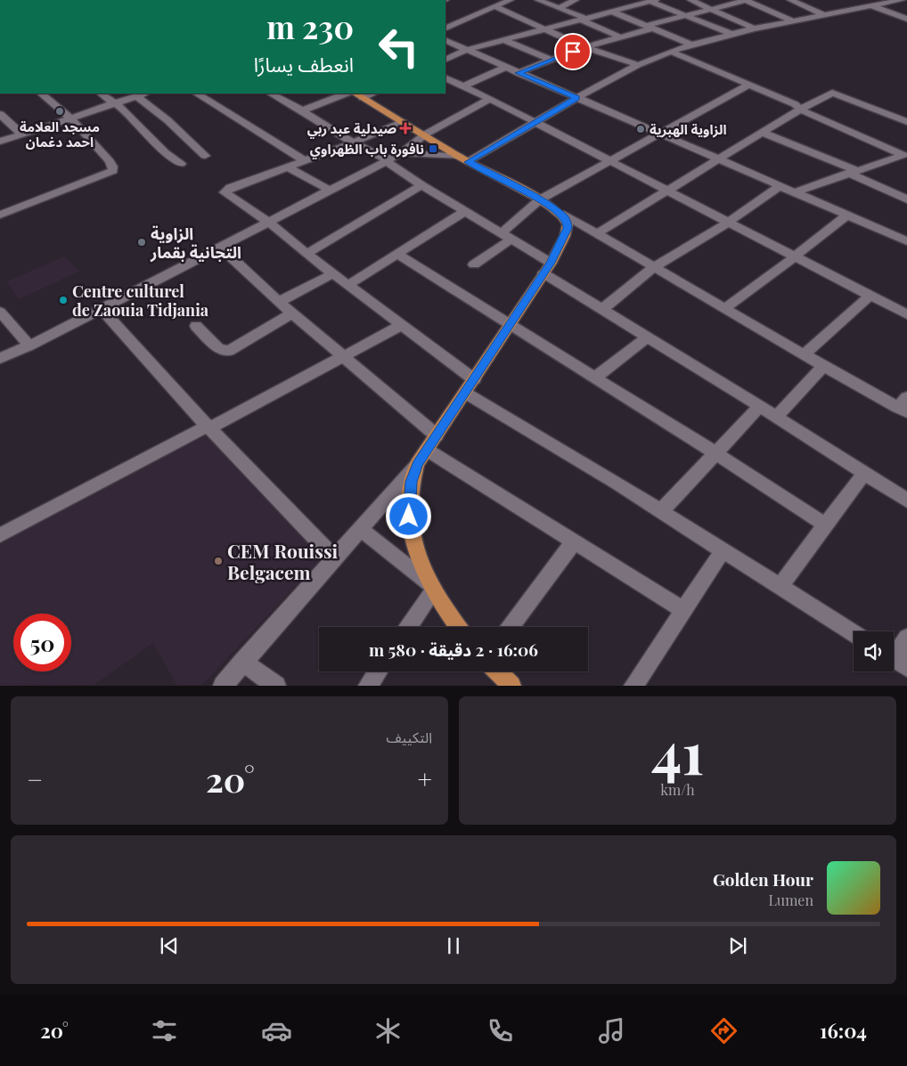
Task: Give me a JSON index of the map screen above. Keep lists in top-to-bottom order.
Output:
{
  "places": {
    "other": [
      "مسجد العلامة احمد دغمان",
      "الزاوية الهبرية",
      "الزاوية التجانية بقمار",
      "Centre culturel de Zaouia Tidjania",
      "CEM Rouissi Belgacem"
    ],
    "health": ["صيدلية عبد ربي"],
    "transit": ["نافورة باب الظهراوي"]
  },
  "page": {
    "turn": ["230 m", "انعطف يسارًا"],
    "limit": "50",
    "trip": "16:06 · 2 دقيقة · 580 m",
    "tile": [
      ["41", "km/h"],
      "التكييف"
    ],
    "heat": ["−", "20°", "+"],
    "song": ["Golden Hour", "Lumen"],
    "tabs": ["16:04", "20°"]
  }
}
